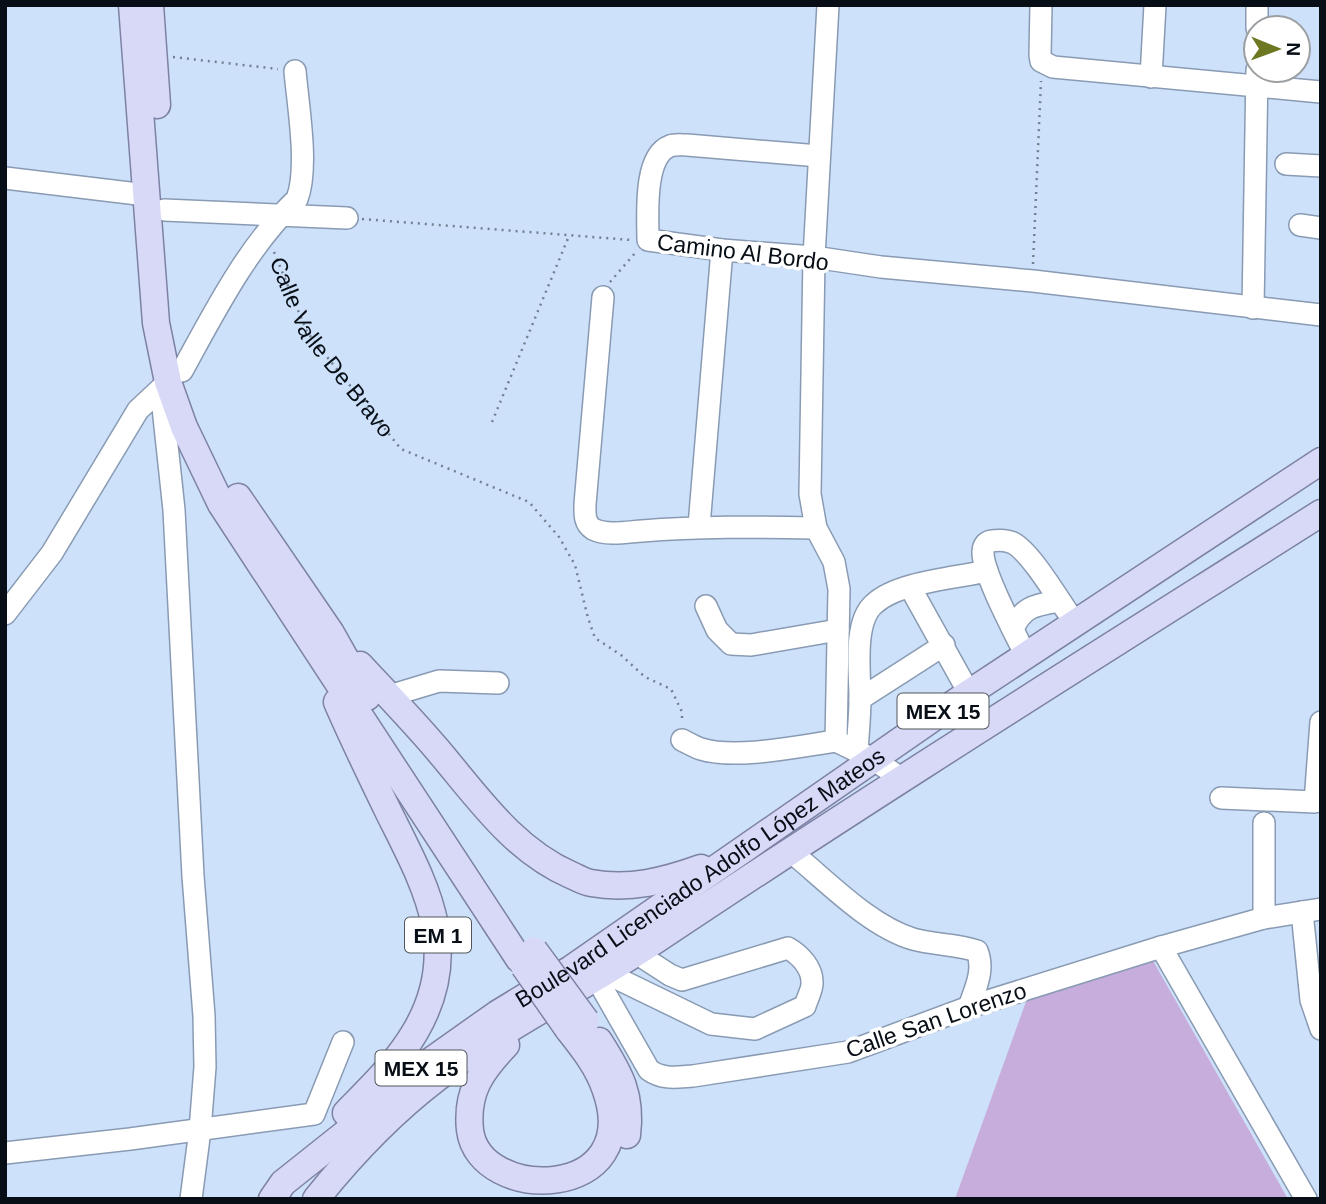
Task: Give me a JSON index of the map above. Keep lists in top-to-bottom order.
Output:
{
  "streets": {
    "main road": ["MEX 15", "Boulevard Licenciado Adolfo López Mateos", "EM 1"],
    "street": ["Camino Al Bordo", "Calle San Lorenzo"],
    "path": ["Calle Valle De Bravo"]
  },
  "crossings": [
    ["Boulevard Licenciado Adolfo López Mateos", "EM 1"],
    ["Boulevard Licenciado Adolfo López Mateos", "Calle San Lorenzo"]
  ],
  "north": "right"
}
